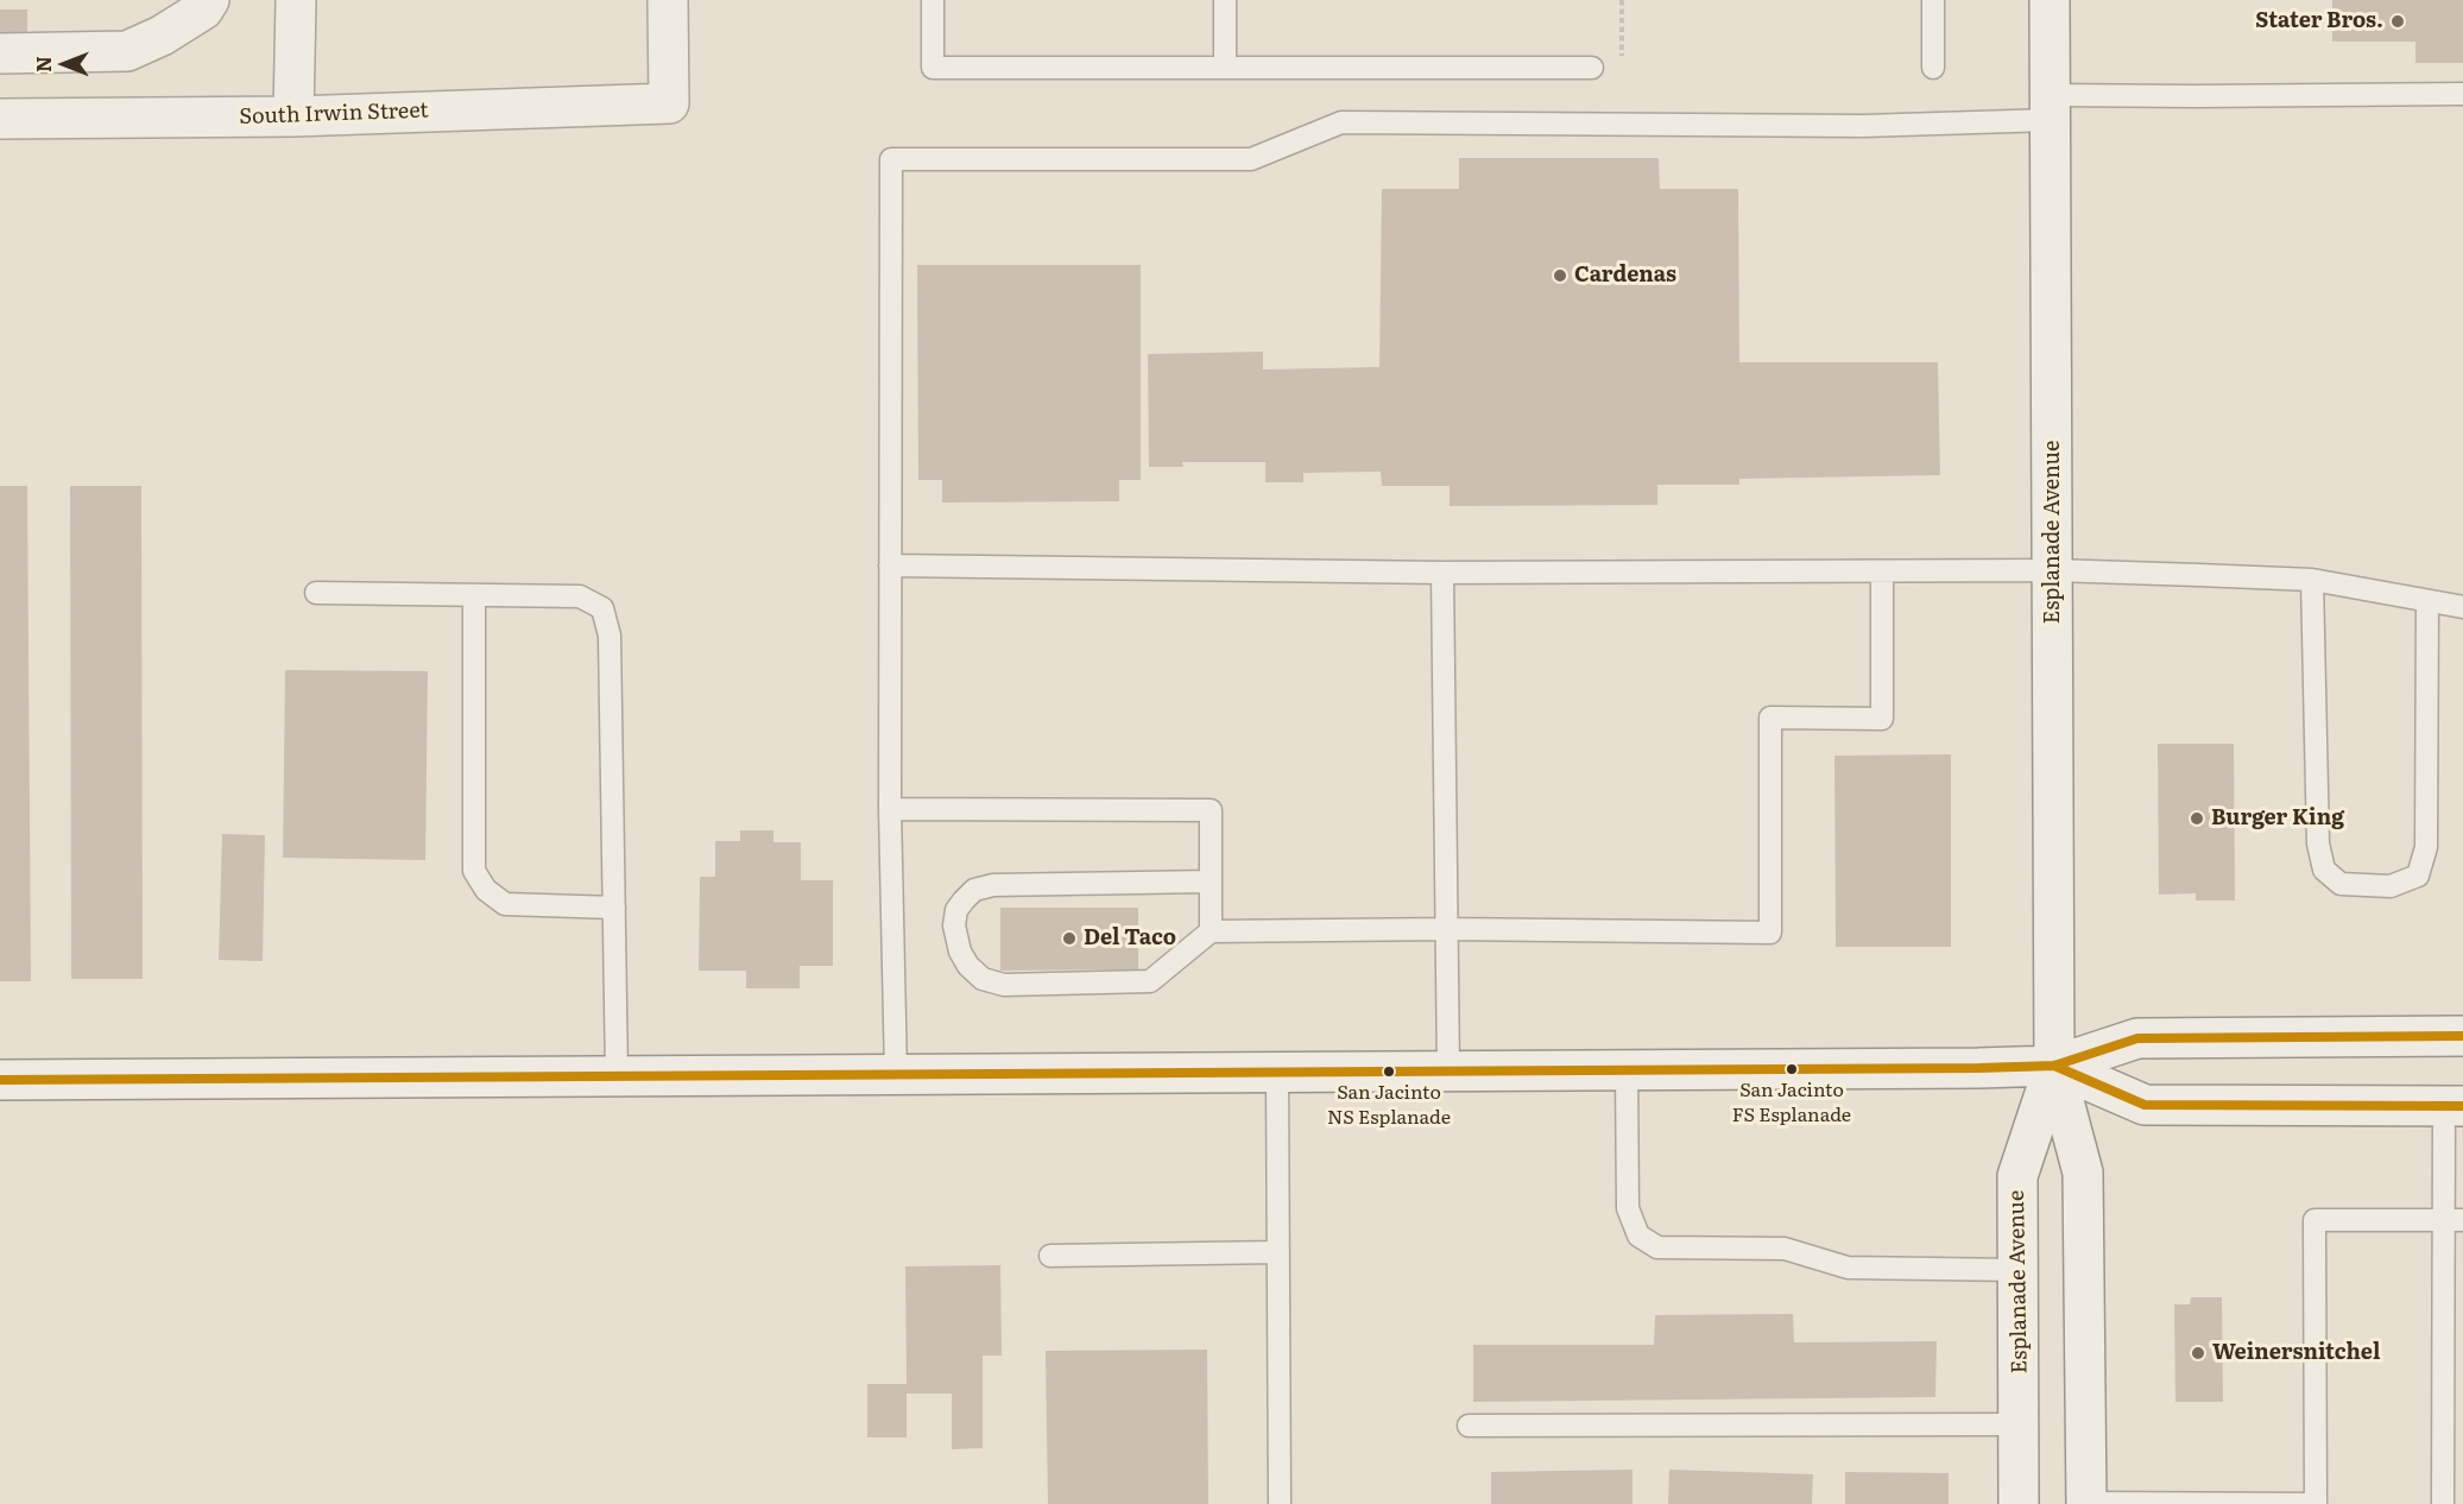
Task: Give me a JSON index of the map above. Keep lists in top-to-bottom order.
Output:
{
  "streets": {
    "main road": ["South Irwin Street", "Esplanade Avenue"]
  },
  "places": [
    "Stater Bros.",
    "Cardenas",
    "Burger King",
    "Del Taco",
    "San Jacinto FS Esplanade",
    "San Jacinto NS Esplanade",
    "Weinersnitchel"
  ],
  "north": "left"
}
